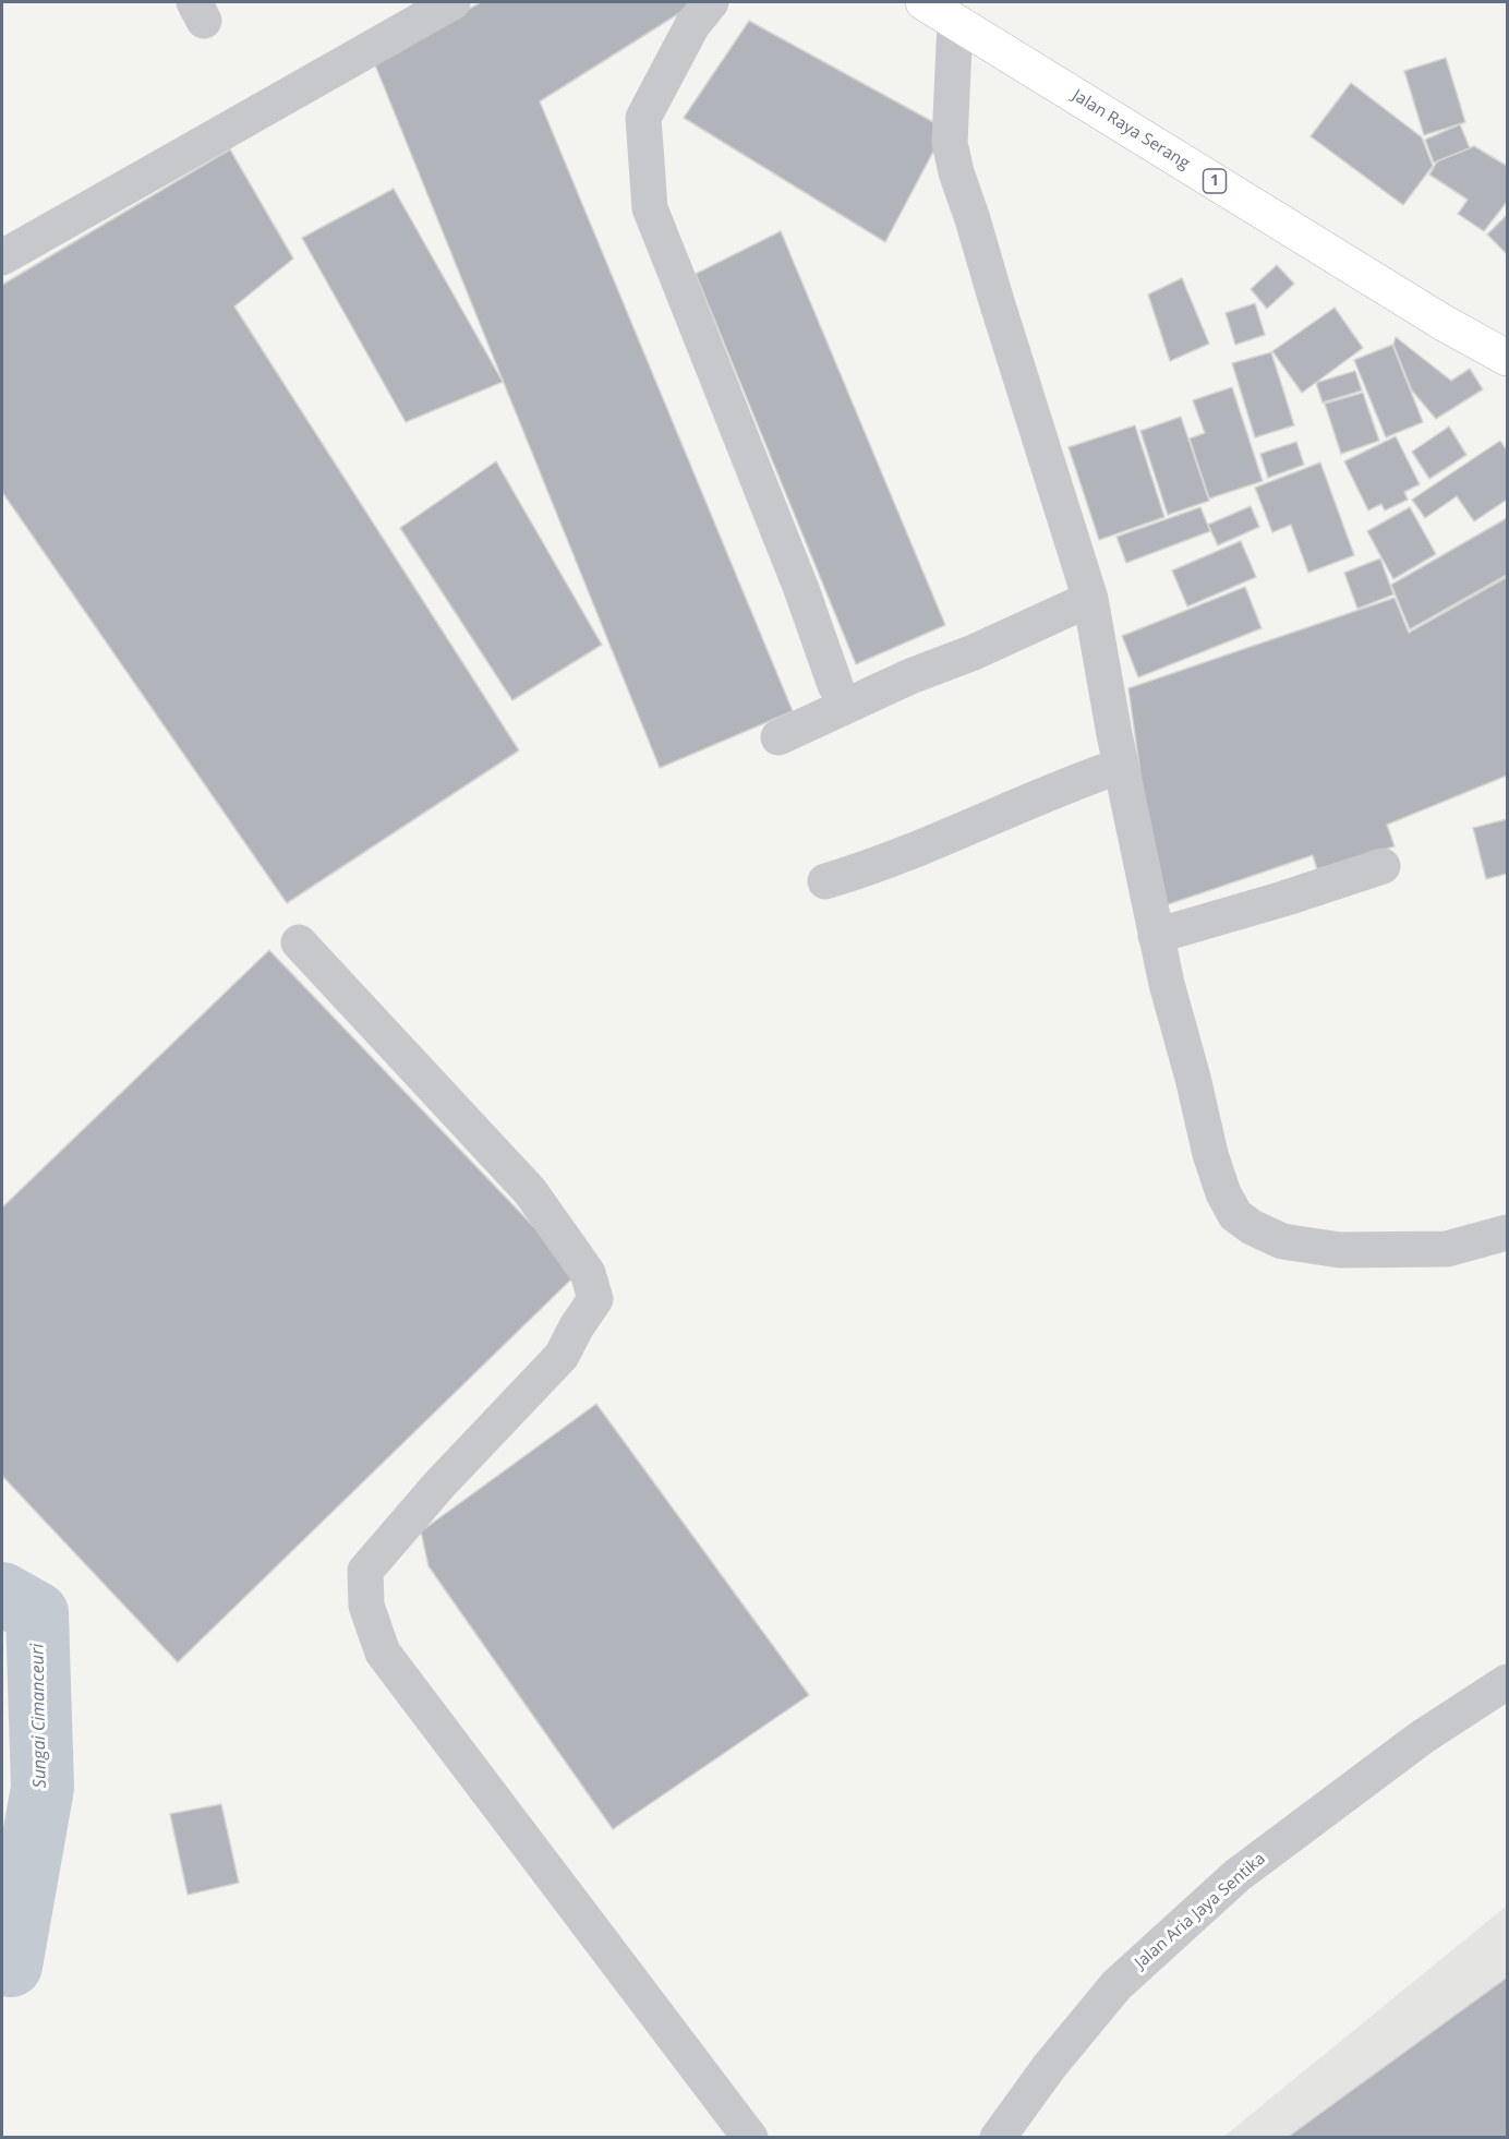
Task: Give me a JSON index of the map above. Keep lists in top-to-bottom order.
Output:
{
  "streets": {
    "highway": ["Jalan Raya Serang", "1"],
    "street": ["Jalan Aria Jaya Sentika"]
  },
  "water": ["Sungai Cimanceuri"]
}
